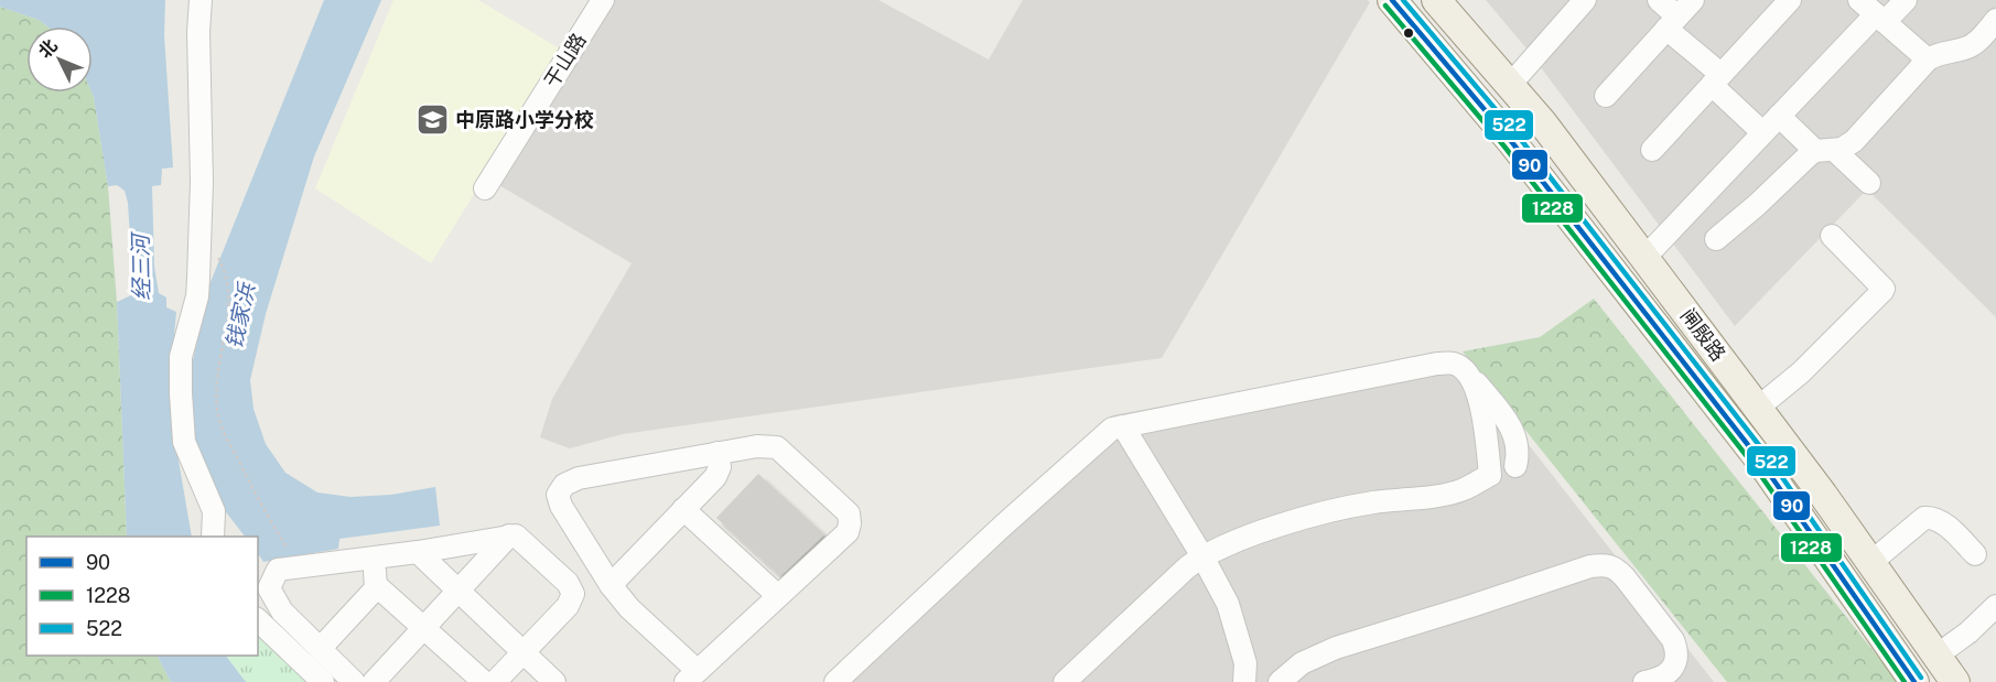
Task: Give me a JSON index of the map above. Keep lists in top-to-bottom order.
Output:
{
  "streets": {
    "main road": ["闸殷路"],
    "street": ["干山路"]
  },
  "water": ["经三河", "钱家浜"],
  "places": {
    "school or university": ["中原路小学分校"]
  },
  "lines": ["transit line 90", "transit line 522", "transit line 1228"],
  "legend": ["90", "1228", "522"],
  "north": "top left"
}
